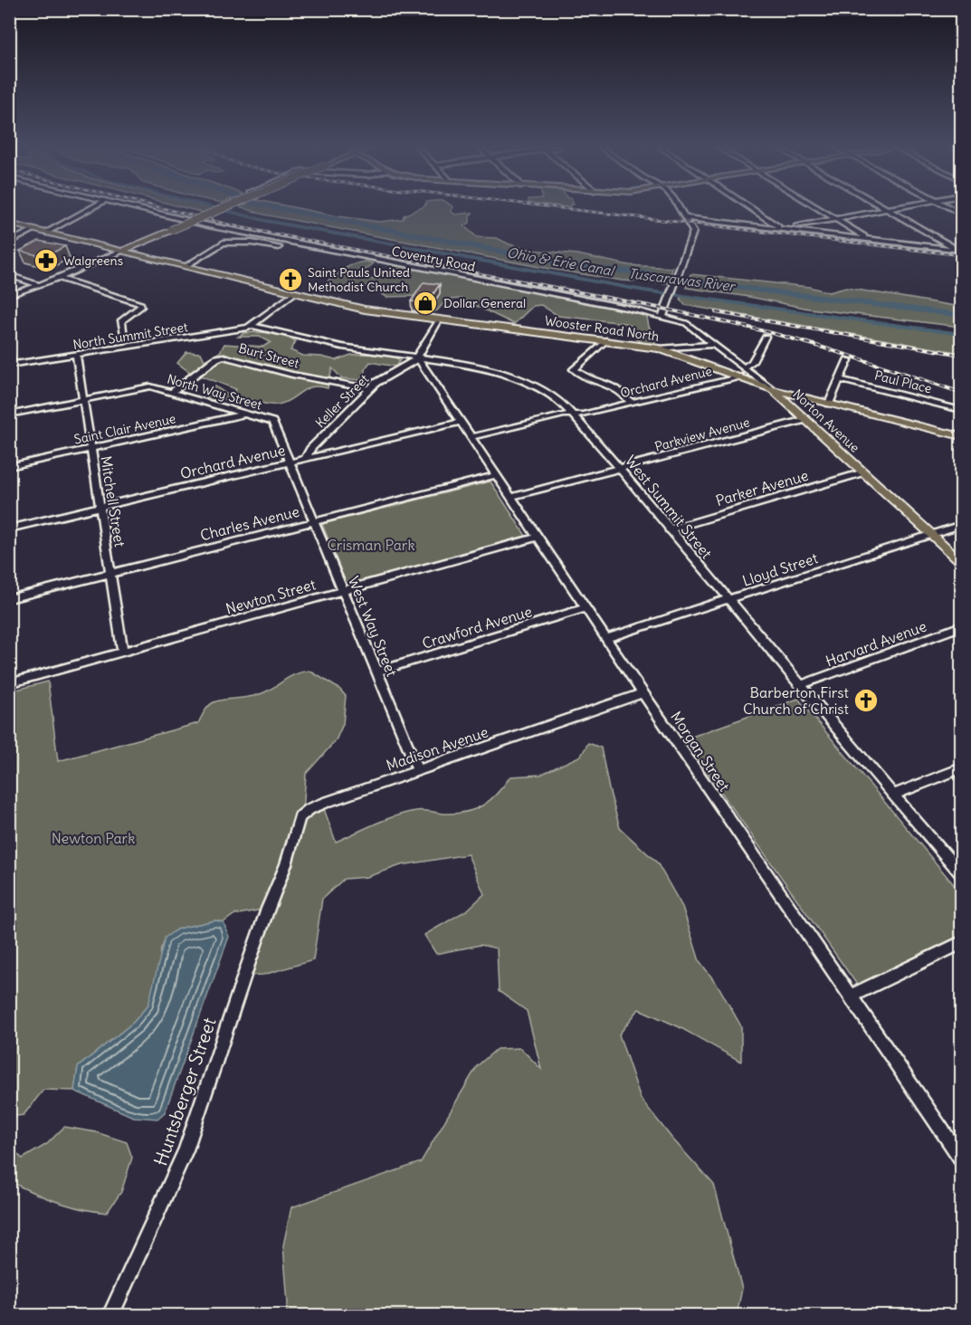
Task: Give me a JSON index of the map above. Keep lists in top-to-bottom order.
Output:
{
  "streets": {
    "main road": ["Wooster Road North", "Norton Avenue"],
    "street": [
      "Coventry Road",
      "North Summit Street",
      "Burt Street",
      "Orchard Avenue",
      "Paul Place",
      "North Way Street",
      "Keller Street",
      "Saint Clair Avenue",
      "Parkview Avenue",
      "Parker Avenue",
      "Mitchell Street",
      "West Summit Street",
      "Charles Avenue",
      "Lloyd Street",
      "Newton Street",
      "West Way Street",
      "Crawford Avenue",
      "Harvard Avenue",
      "Madison Avenue",
      "Morgan Street",
      "Huntsberger Street"
    ]
  },
  "crossings": [
    ["Coventry Road", "Norton Avenue"],
    ["Wooster Road North", "Burt Street"],
    ["Wooster Road North", "Orchard Avenue"],
    ["Wooster Road North", "Norton Avenue"],
    ["North Summit Street", "Burt Street"],
    ["North Summit Street", "Mitchell Street"],
    ["North Summit Street", "West Summit Street"],
    ["Burt Street", "North Way Street"],
    ["Burt Street", "Keller Street"],
    ["Burt Street", "West Summit Street"],
    ["Orchard Avenue", "North Way Street"],
    ["Orchard Avenue", "Keller Street"],
    ["Orchard Avenue", "Mitchell Street"],
    ["Orchard Avenue", "West Summit Street"],
    ["Orchard Avenue", "West Way Street"],
    ["Orchard Avenue", "Morgan Street"],
    ["North Way Street", "Saint Clair Avenue"],
    ["North Way Street", "Mitchell Street"],
    ["North Way Street", "West Way Street"],
    ["Keller Street", "West Summit Street"],
    ["Keller Street", "Morgan Street"],
    ["Norton Avenue", "Parkview Avenue"],
    ["Norton Avenue", "Parker Avenue"],
    ["Norton Avenue", "Lloyd Street"],
    ["Saint Clair Avenue", "Mitchell Street"],
    ["Parkview Avenue", "West Summit Street"],
    ["Parkview Avenue", "Morgan Street"],
    ["Parker Avenue", "West Summit Street"],
    ["Mitchell Street", "Charles Avenue"],
    ["Mitchell Street", "Newton Street"],
    ["West Summit Street", "Lloyd Street"],
    ["West Summit Street", "Harvard Avenue"],
    ["West Summit Street", "Morgan Street"],
    ["Charles Avenue", "West Way Street"],
    ["Charles Avenue", "Morgan Street"],
    ["Lloyd Street", "Morgan Street"],
    ["Newton Street", "West Way Street"],
    ["Newton Street", "Morgan Street"],
    ["West Way Street", "Crawford Avenue"],
    ["West Way Street", "Madison Avenue"],
    ["Crawford Avenue", "Morgan Street"],
    ["Madison Avenue", "Morgan Street"],
    ["Madison Avenue", "Huntsberger Street"]
  ],
  "water": ["Ohio & Erie Canal", "Tuscarawas River"],
  "parks": ["Crisman Park", "Newton Park"],
  "places": {
    "pharmacy": ["Walgreens"],
    "church": ["Saint Pauls United Methodist Church", "Barberton First Church of Christ"],
    "shop": ["Dollar General"]
  }
}
